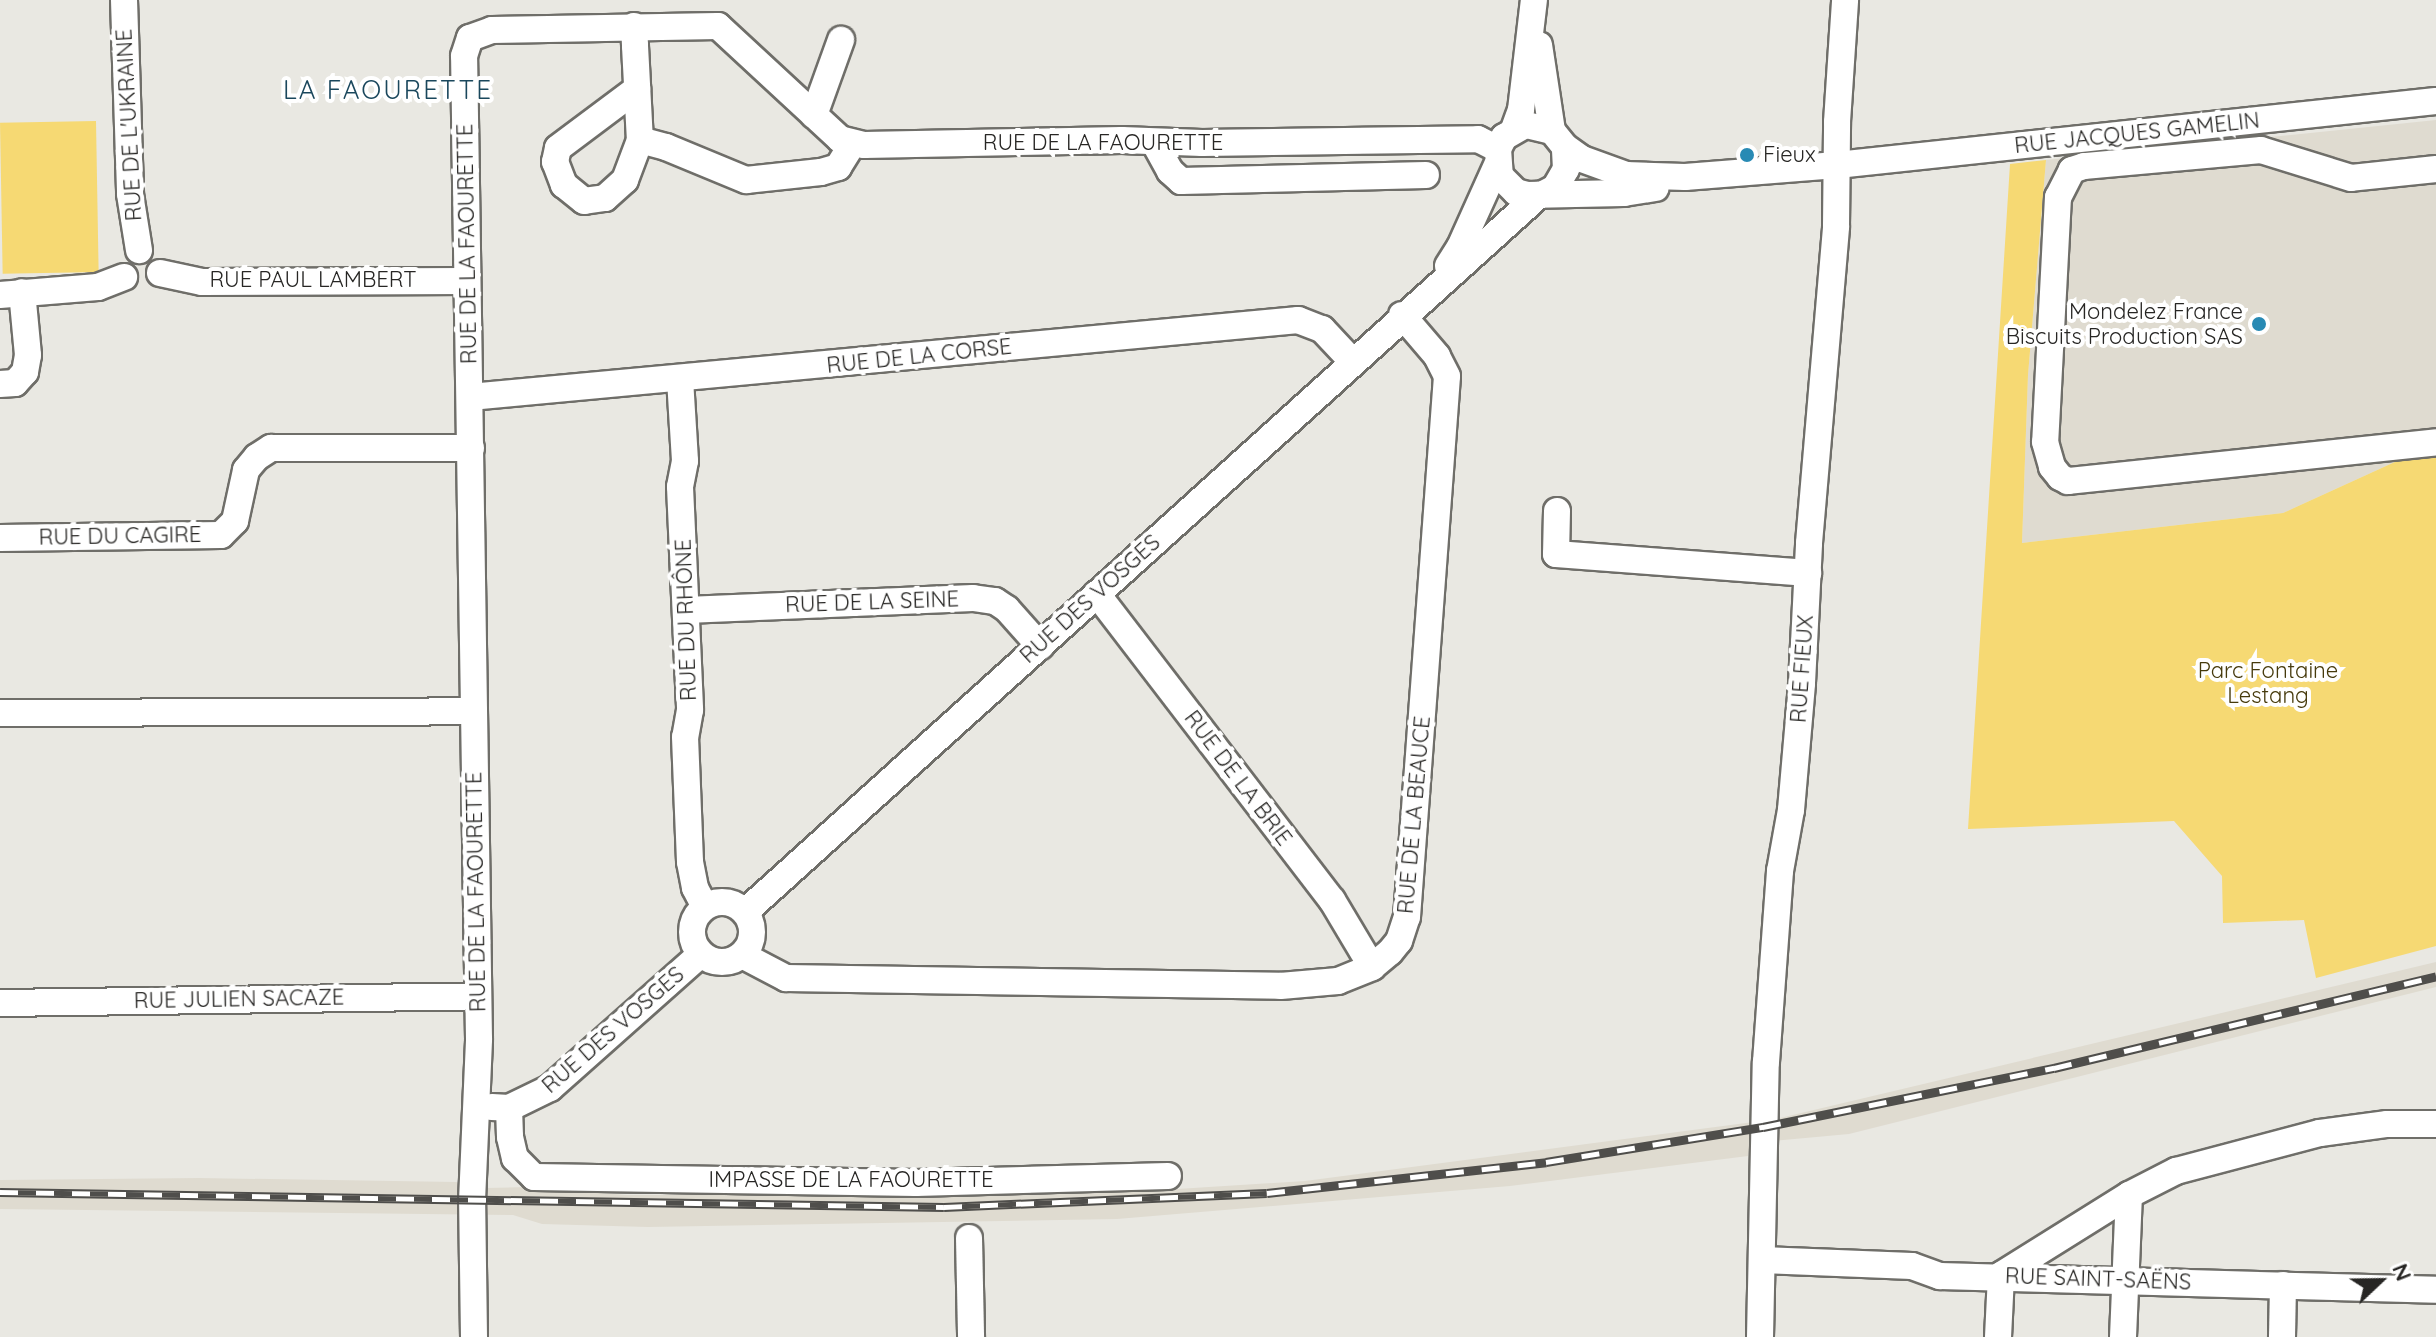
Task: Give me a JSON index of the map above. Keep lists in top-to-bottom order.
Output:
{
  "streets": {
    "street": [
      "RUE DE L'UKRAINE",
      "RUE JACQUES GAMELIN",
      "RUE DE LA FAOURETTE",
      "RUE PAUL LAMBERT",
      "RUE DE LA CORSE",
      "RUE DU CAGIRE",
      "RUE DES VOSGES",
      "RUE DE LA SEINE",
      "RUE DU RHÔNE",
      "RUE FIEUX",
      "RUE DE LA BRIE",
      "RUE DE LA BEAUCE",
      "RUE JULIEN SACAZE",
      "IMPASSE DE LA FAOURETTE",
      "RUE SAINT-SAËNS"
    ]
  },
  "crossings": [
    ["RUE DE L'UKRAINE", "RUE PAUL LAMBERT"],
    ["RUE JACQUES GAMELIN", "RUE FIEUX"],
    ["RUE DE LA FAOURETTE", "RUE PAUL LAMBERT"],
    ["RUE DE LA FAOURETTE", "RUE DE LA CORSE"],
    ["RUE DE LA FAOURETTE", "RUE DU CAGIRE"],
    ["RUE DE LA FAOURETTE", "RUE DES VOSGES"],
    ["RUE DE LA FAOURETTE", "RUE JULIEN SACAZE"],
    ["RUE DE LA CORSE", "RUE DES VOSGES"],
    ["RUE DE LA CORSE", "RUE DU RHÔNE"],
    ["RUE DES VOSGES", "RUE DE LA SEINE"],
    ["RUE DES VOSGES", "RUE DU RHÔNE"],
    ["RUE DES VOSGES", "RUE DE LA BRIE"],
    ["RUE DES VOSGES", "RUE DE LA BEAUCE"],
    ["RUE DES VOSGES", "IMPASSE DE LA FAOURETTE"],
    ["RUE DE LA SEINE", "RUE DU RHÔNE"],
    ["RUE DU RHÔNE", "RUE DE LA BEAUCE"],
    ["RUE FIEUX", "RUE SAINT-SAËNS"],
    ["RUE DE LA BRIE", "RUE DE LA BEAUCE"]
  ],
  "districts": ["LA FAOURETTE"],
  "parks": ["Parc Fontaine Lestang"],
  "places": ["Fieux", "Mondelez France Biscuits Production SAS"],
  "north": "right"
}
